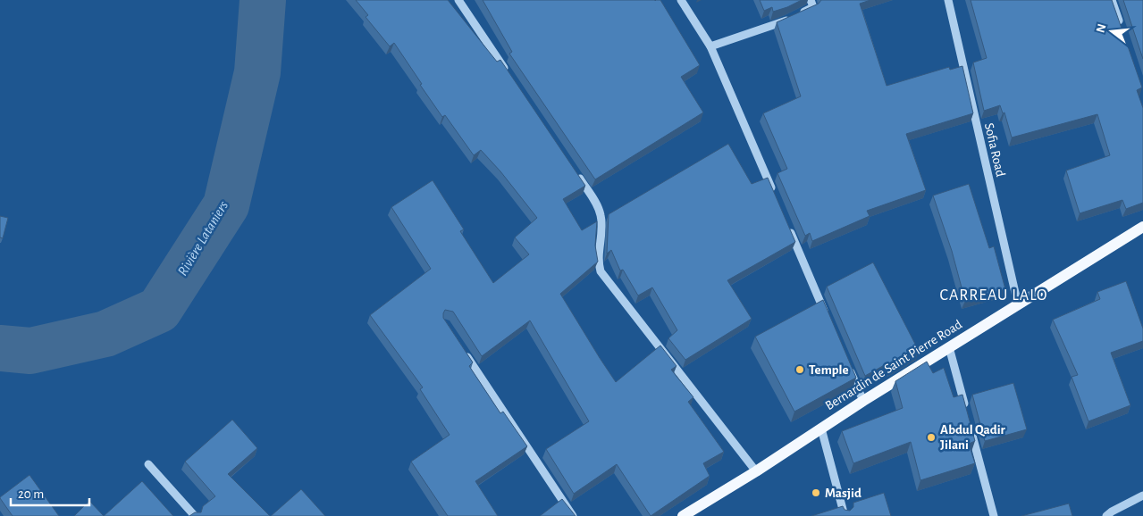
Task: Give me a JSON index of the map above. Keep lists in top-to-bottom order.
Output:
{
  "streets": {
    "main road": ["Bernardin de Saint Pierre Road"],
    "street": ["Sofia Road"]
  },
  "crossings": [
    ["Sofia Road", "Bernardin de Saint Pierre Road"]
  ],
  "districts": ["CARREAU LALO"],
  "water": ["Rivière Lataniers"],
  "places": ["Temple", "Abdul Qadir Jilani", "Masjid"],
  "scale_bar": "20 m",
  "north": "left"
}
